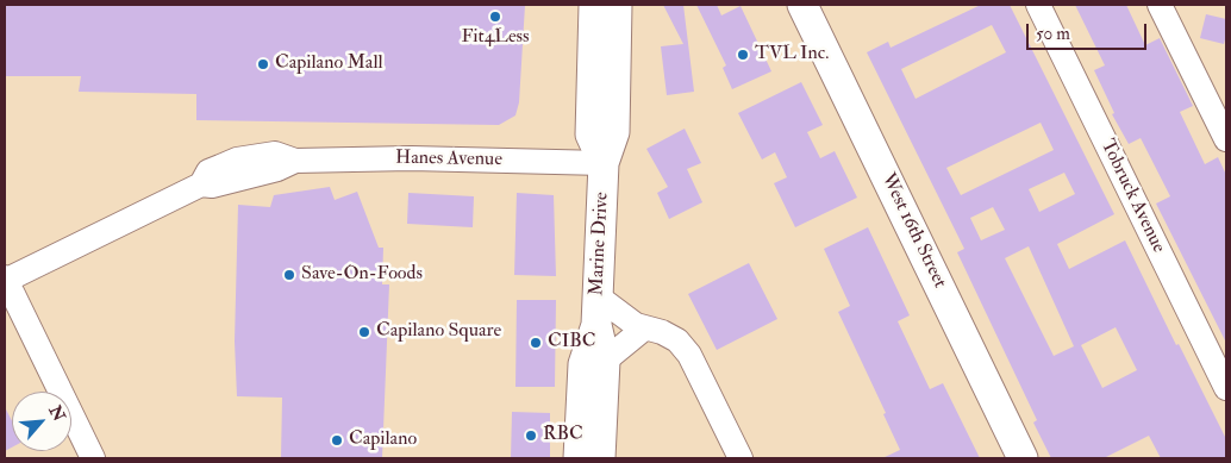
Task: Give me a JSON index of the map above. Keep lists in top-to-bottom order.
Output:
{
  "streets": {
    "main road": ["West 16th Street", "Marine Drive"],
    "street": ["Hanes Avenue", "Tobruck Avenue"]
  },
  "crossings": [
    ["Hanes Avenue", "Marine Drive"]
  ],
  "places": [
    "Fit4Less",
    "TVL Inc.",
    "Capilano Mall",
    "Save-On-Foods",
    "Capilano Square",
    "CIBC",
    "RBC",
    "Capilano"
  ],
  "scale_bar": "50 m",
  "north": "top right"
}
